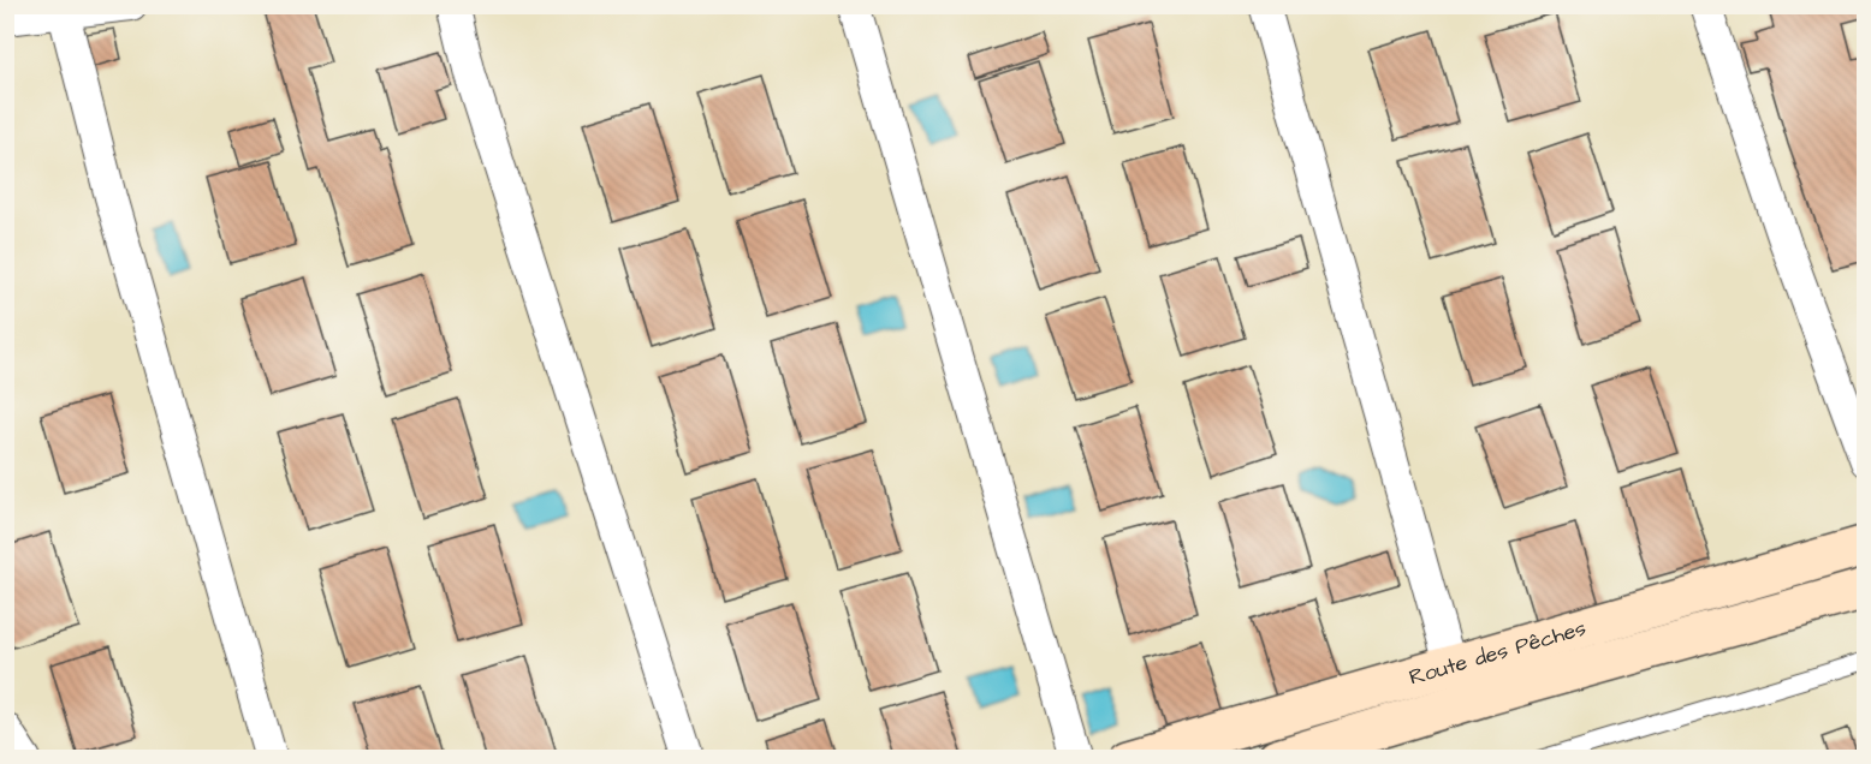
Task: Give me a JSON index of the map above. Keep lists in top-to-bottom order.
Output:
{
  "streets": {
    "main road": ["Route des Pêches"]
  }
}
